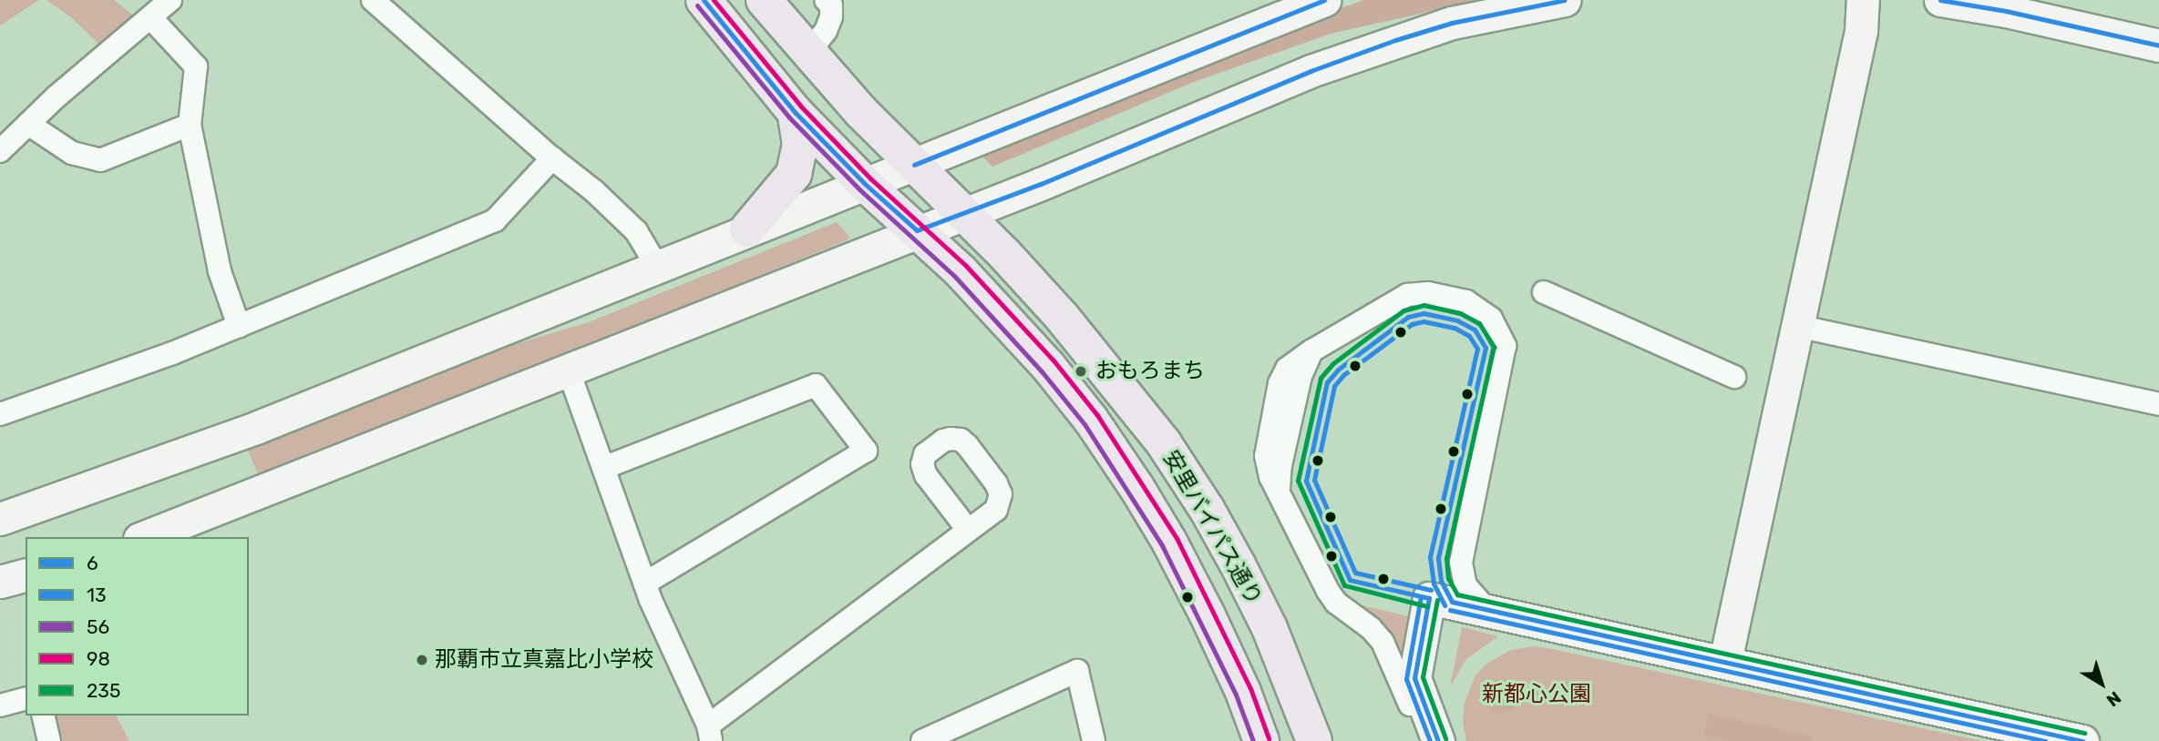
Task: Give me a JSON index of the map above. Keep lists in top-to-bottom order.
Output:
{
  "streets": {
    "highway": ["安里バイパス通り"]
  },
  "parks": ["新都心公園"],
  "places": ["おもろまち", "那覇市立真嘉比小学校"],
  "lines": [
    "transit line 6",
    "transit line 98",
    "transit line 56",
    "transit line 235",
    "transit line 13"
  ],
  "legend": [
    "6",
    "13",
    "56",
    "98",
    "235"
  ],
  "north": "bottom right"
}
